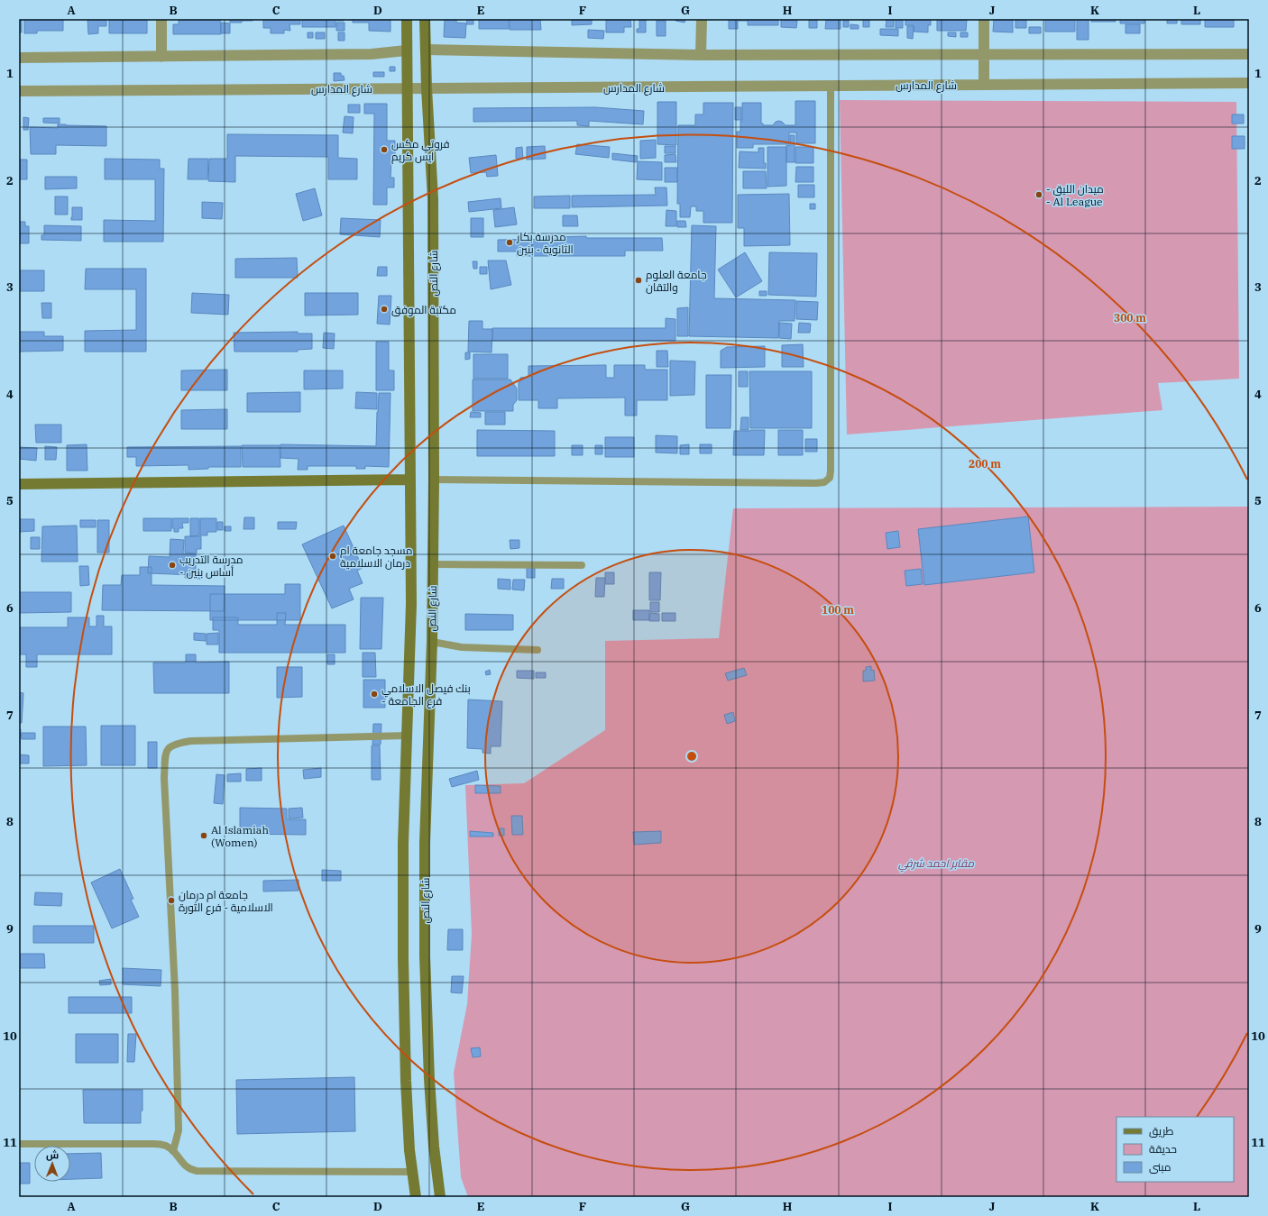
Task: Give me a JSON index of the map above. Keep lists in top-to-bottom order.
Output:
{
  "streets": {
    "main road": ["شارع النص"],
    "street": ["شارع المدارس"]
  },
  "crossings": [
    ["شارع المدارس", "شارع النص"]
  ],
  "parks": ["مقابر احمد شرفي"],
  "places": [
    "فروتي مكس ايس كريم",
    "- ميدان الليق - Al League",
    "مدرسة بكار الثانوية - بنين",
    "جامعة العلوم والتقان",
    "مكتبة الموفق",
    "مسجد جامعة ام درمان الاسلامية",
    "مدرسة التدريب - أساس بنين",
    "بنك فيصل الاسلامي - فرع الجامعة",
    "Al Islamiah (Women)",
    "جامعة ام درمان الاسلامية - فرع الثورة"
  ],
  "legend": ["طريق", "حديقة", "مبنى"],
  "north": "top",
  "grid": {
    "columns": [
      "A",
      "B",
      "C",
      "D",
      "E",
      "F",
      "G",
      "H",
      "I",
      "J",
      "K",
      "L"
    ],
    "rows": [
      "1",
      "2",
      "3",
      "4",
      "5",
      "6",
      "7",
      "8",
      "9",
      "10",
      "11"
    ]
  },
  "rings": ["300 m", "200 m", "100 m"]
}
